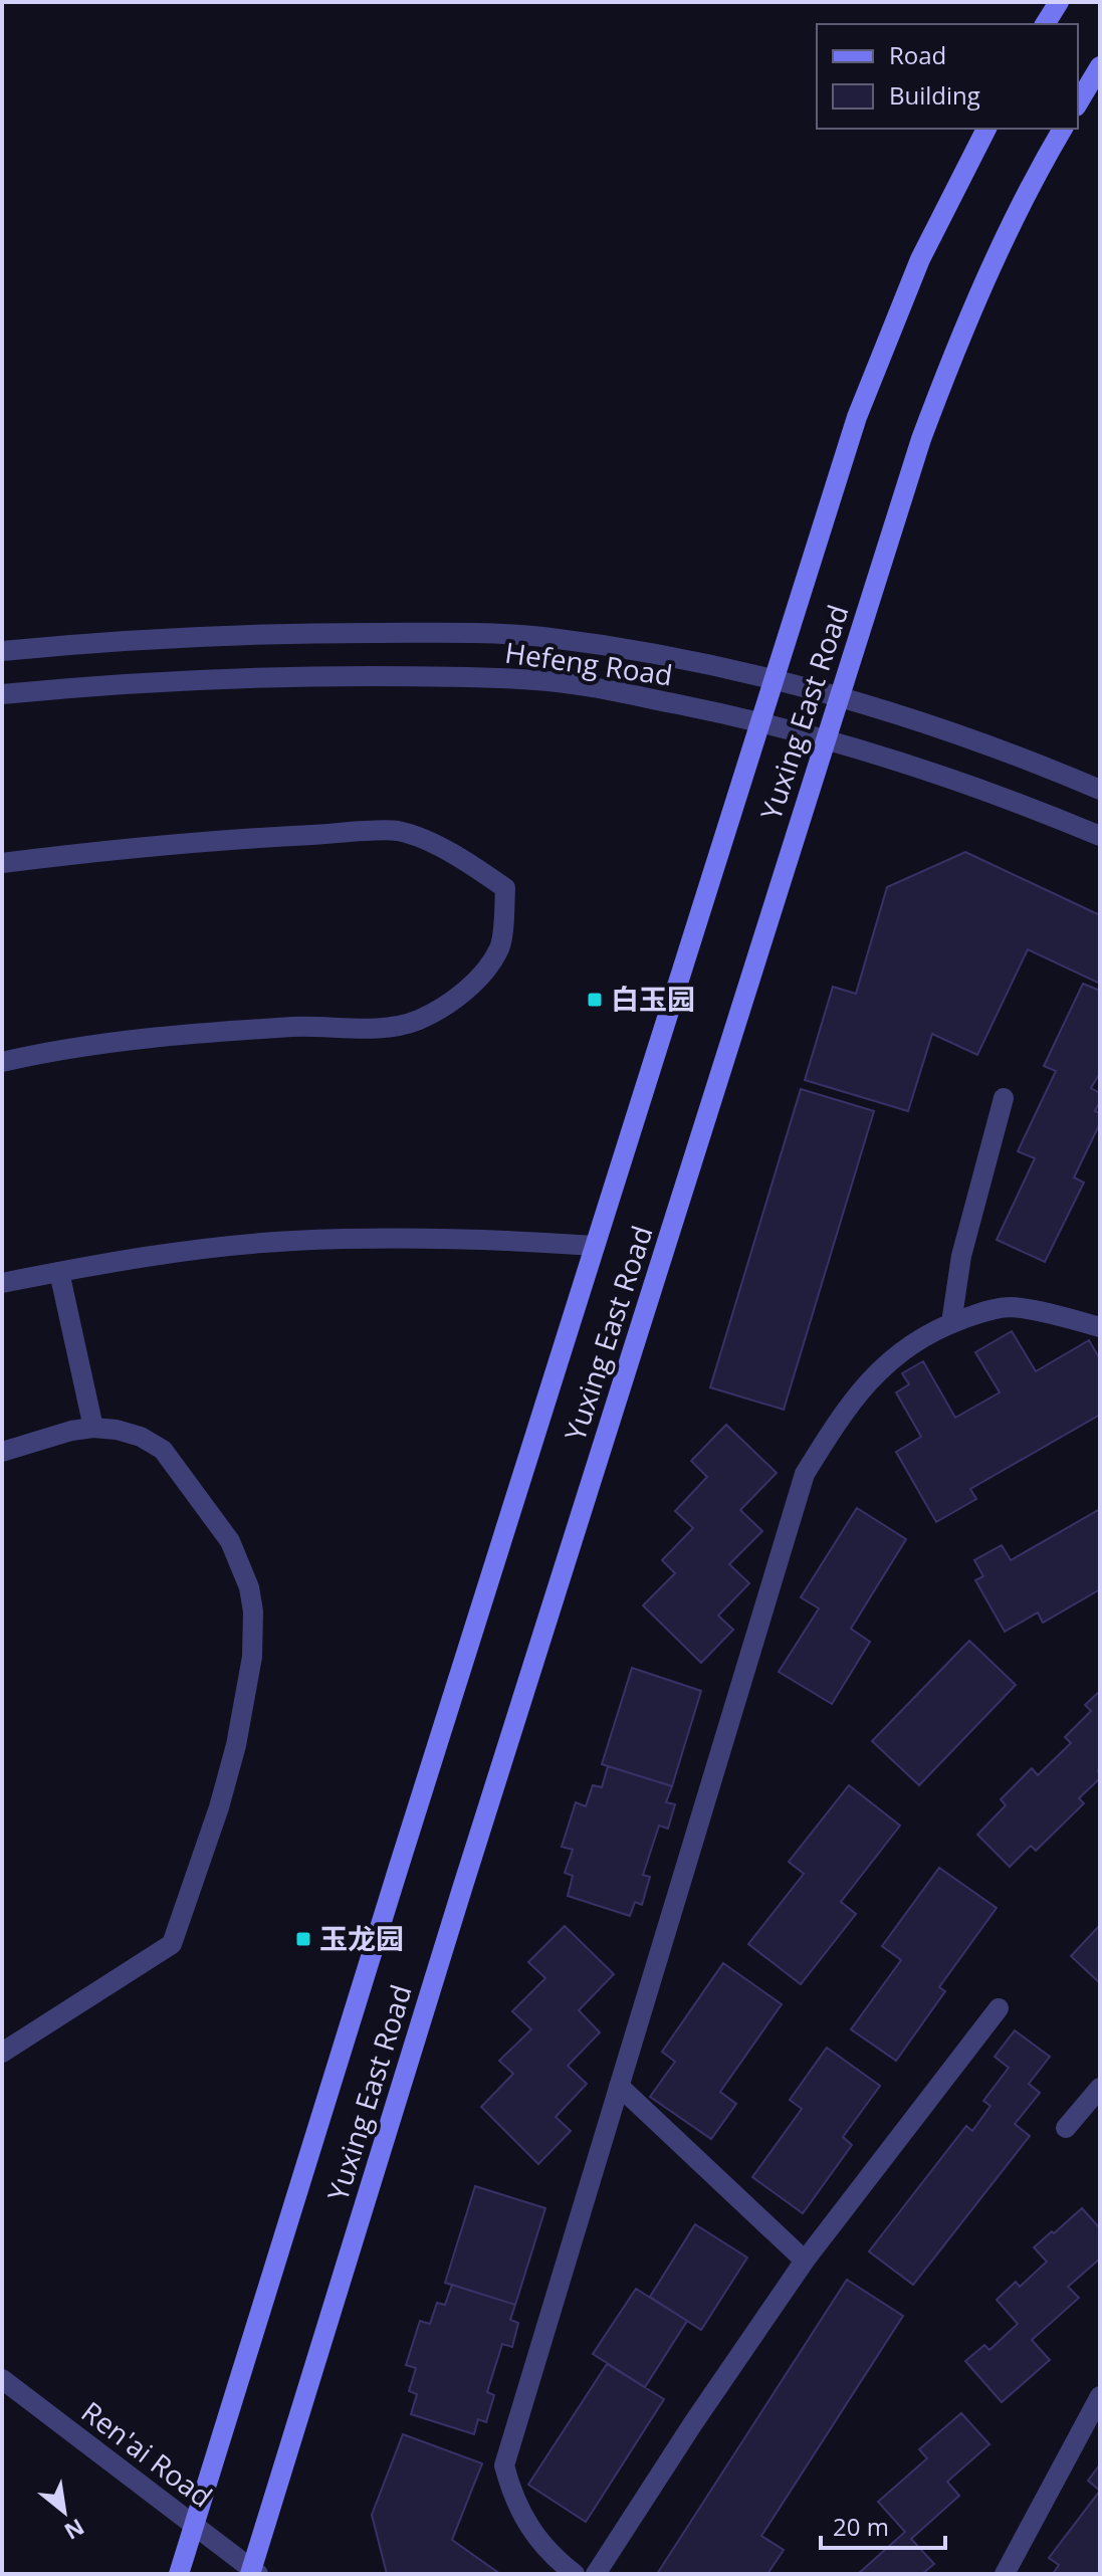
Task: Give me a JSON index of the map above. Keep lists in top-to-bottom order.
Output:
{
  "streets": {
    "main road": ["Yuxing East Road"],
    "street": ["Hefeng Road", "Ren'ai Road"]
  },
  "crossings": [
    ["Hefeng Road", "Yuxing East Road"],
    ["Yuxing East Road", "Ren'ai Road"]
  ],
  "places": {
    "transit": ["白玉园", "玉龙园"]
  },
  "legend": ["Road", "Building"],
  "scale_bar": "20 m",
  "north": "bottom right"
}
